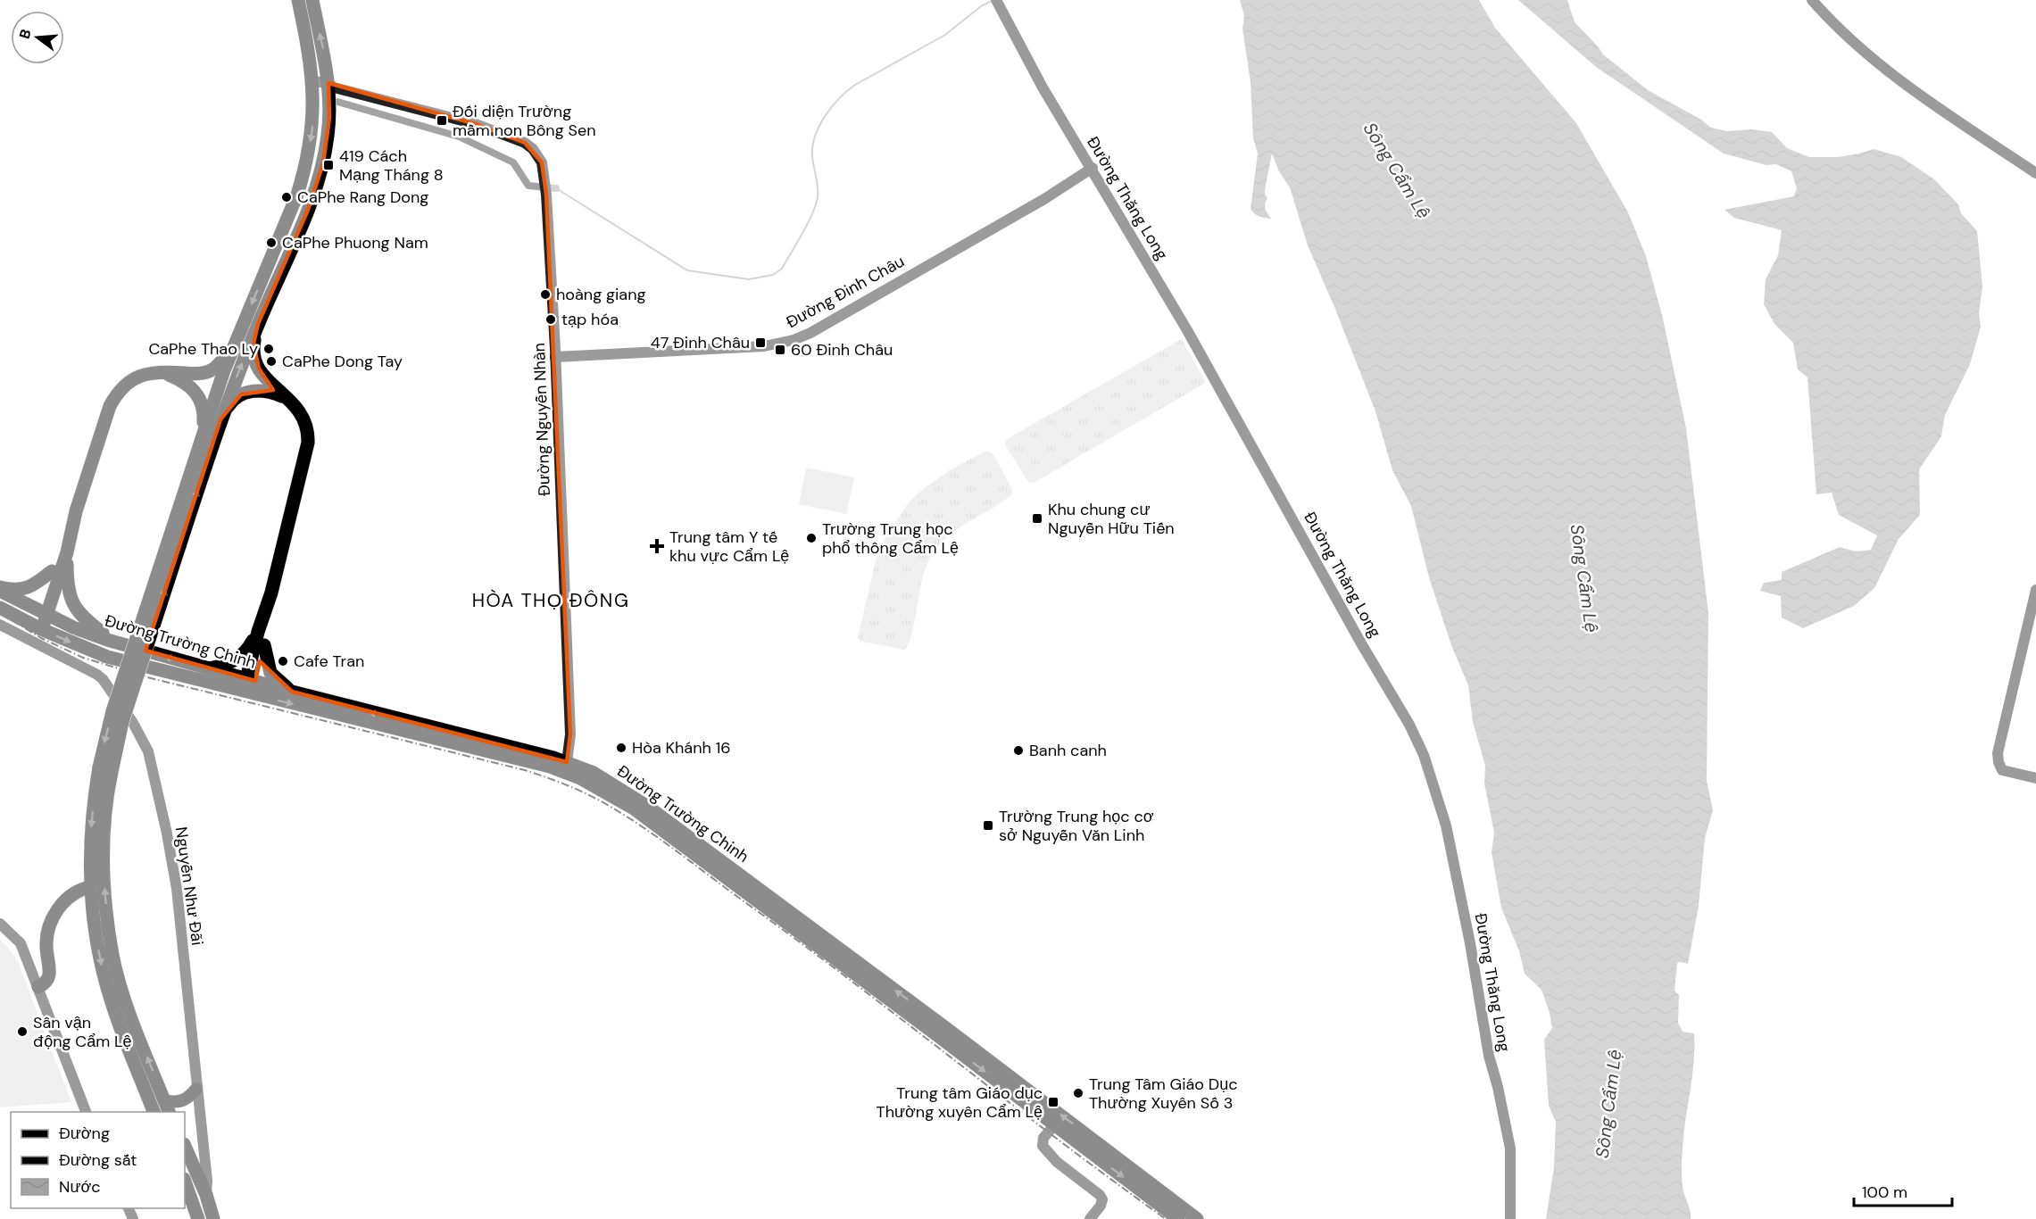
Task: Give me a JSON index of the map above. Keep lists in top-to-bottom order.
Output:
{
  "streets": {
    "highway": ["Đường Trường Chinh"],
    "street": [
      "Đường Thăng Long",
      "Đường Đinh Châu",
      "Đường Nguyễn Nhàn",
      "Nguyễn Như Đãi"
    ]
  },
  "crossings": [
    ["Đường Thăng Long", "Đường Đinh Châu"],
    ["Đường Đinh Châu", "Đường Nguyễn Nhàn"],
    ["Đường Nguyễn Nhàn", "Đường Trường Chinh"]
  ],
  "districts": ["HÒA THỌ ĐÔNG"],
  "water": ["Sông Cẩm Lệ"],
  "places": {
    "transit": [
      "Đối diện Trường mầm non Bông Sen",
      "419 Cách Mạng Tháng 8",
      "47 Đinh Châu",
      "60 Đinh Châu",
      "Khu chung cư Nguyễn Hữu Tiến",
      "Trường Trung học cơ sở Nguyễn Văn Linh",
      "Trung tâm Giáo dục Thường xuyên Cẩm Lệ"
    ],
    "other": [
      "CaPhe Rang Dong",
      "CaPhe Phuong Nam",
      "hoàng giang",
      "tạp hóa",
      "CaPhe Thao Ly",
      "CaPhe Dong Tay",
      "Trường Trung học phổ thông Cẩm Lệ",
      "Cafe Tran",
      "Hòa Khánh 16",
      "Banh canh",
      "Sân vận động Cẩm Lệ",
      "Trung Tâm Giáo Dục Thường Xuyên Số 3"
    ],
    "health": ["Trung tâm Y tế khu vực Cẩm Lệ"]
  },
  "legend": ["Đường", "Đường sắt", "Nước"],
  "scale_bar": "100 m",
  "north": "left"
}
